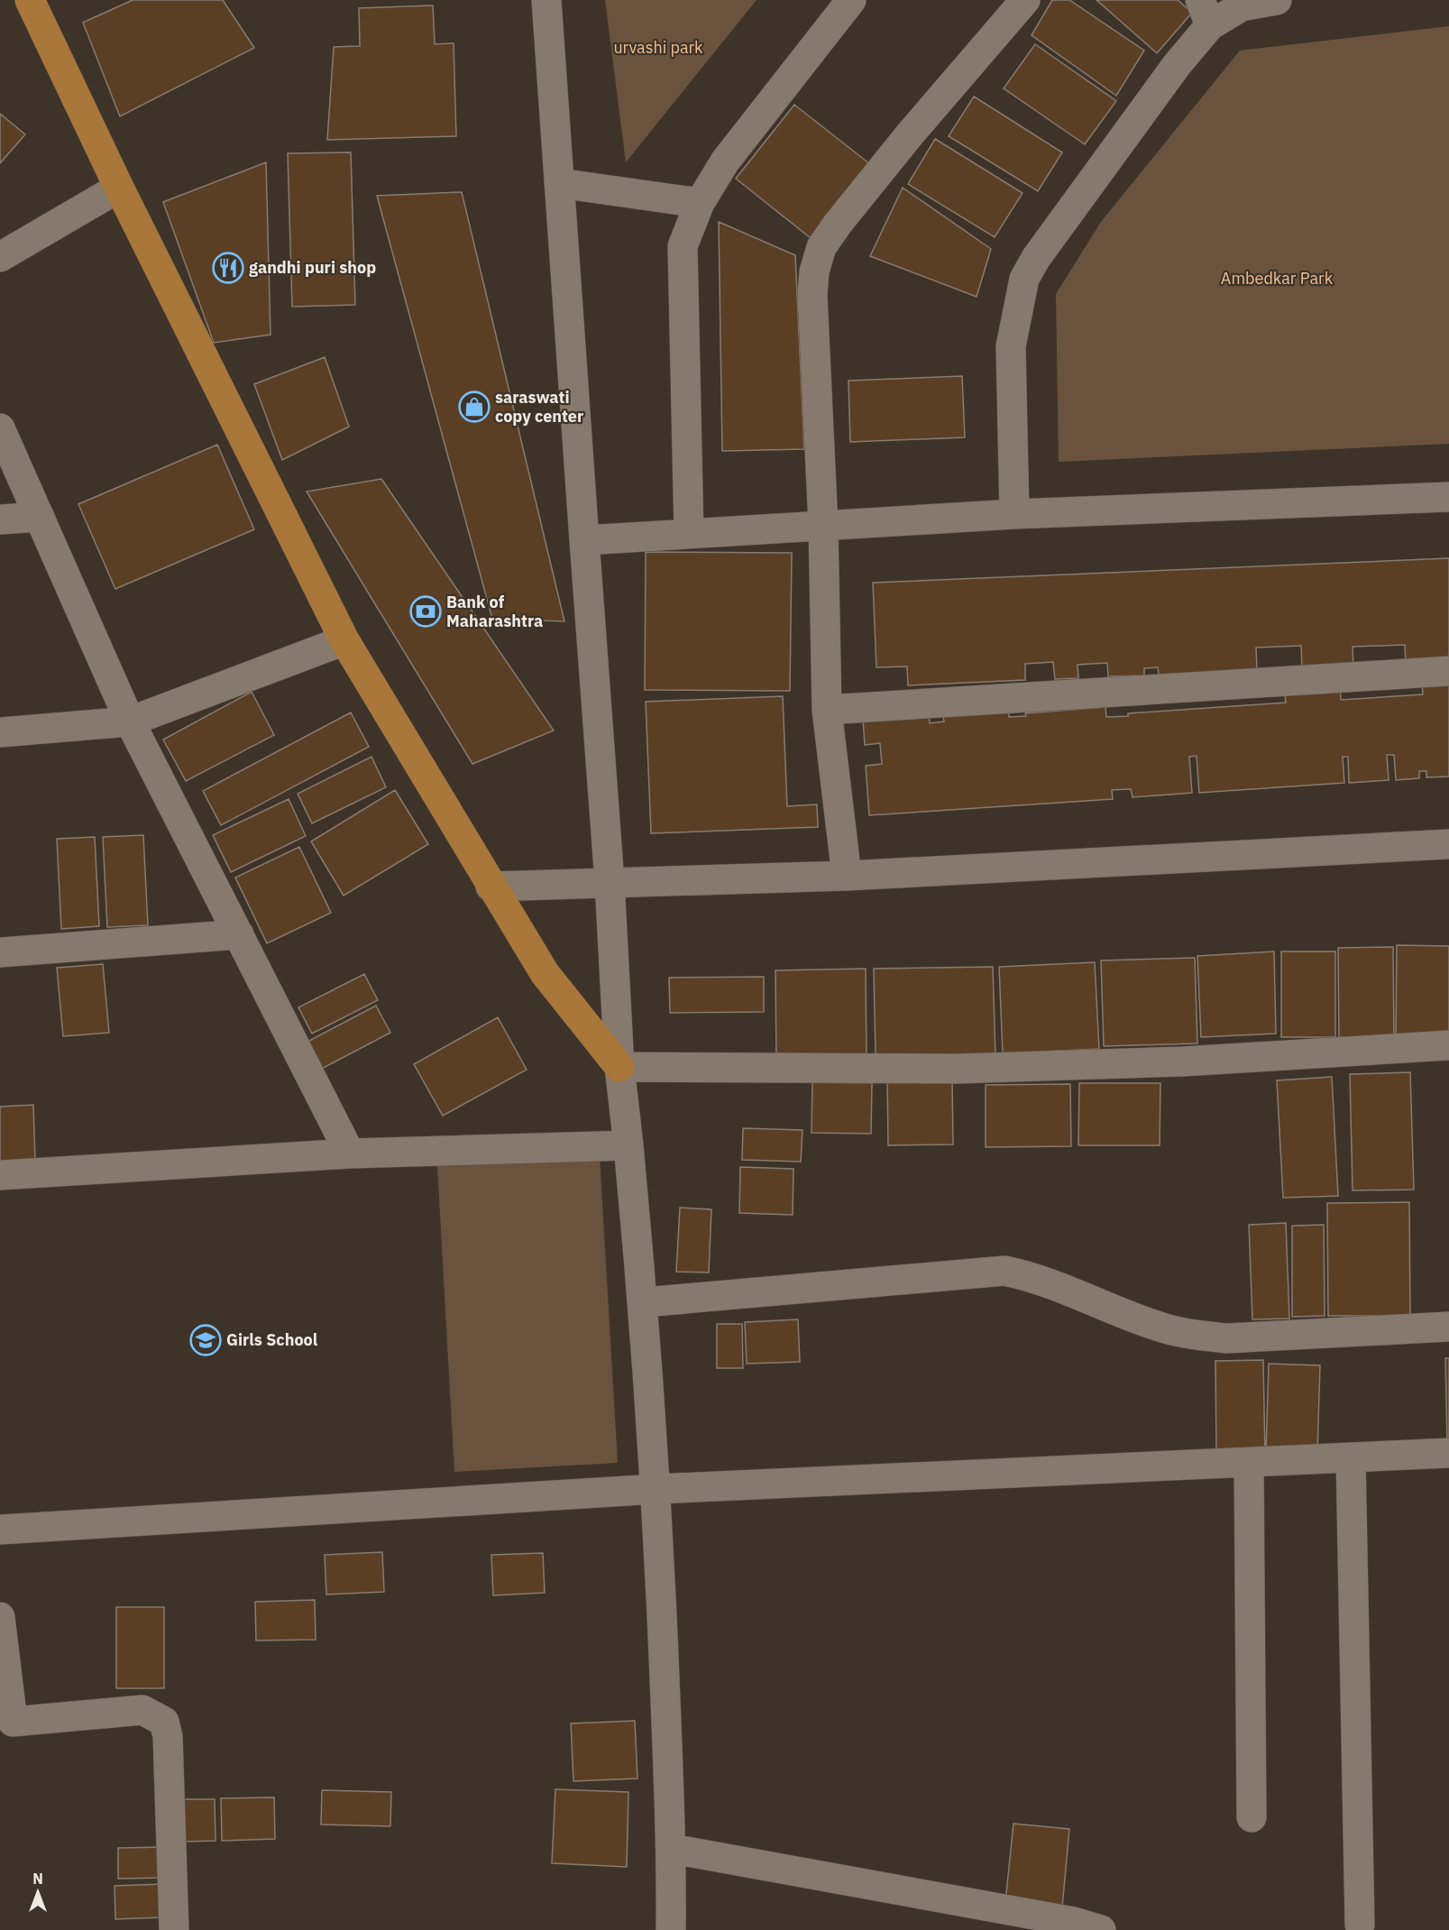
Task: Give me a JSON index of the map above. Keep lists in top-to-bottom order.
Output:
{
  "parks": ["urvashi park", "Ambedkar Park"],
  "places": {
    "restaurant": ["gandhi puri shop"],
    "shop": ["saraswati copy center"],
    "bank": ["Bank of Maharashtra"],
    "school or university": ["Girls School"]
  },
  "north": "top"
}
